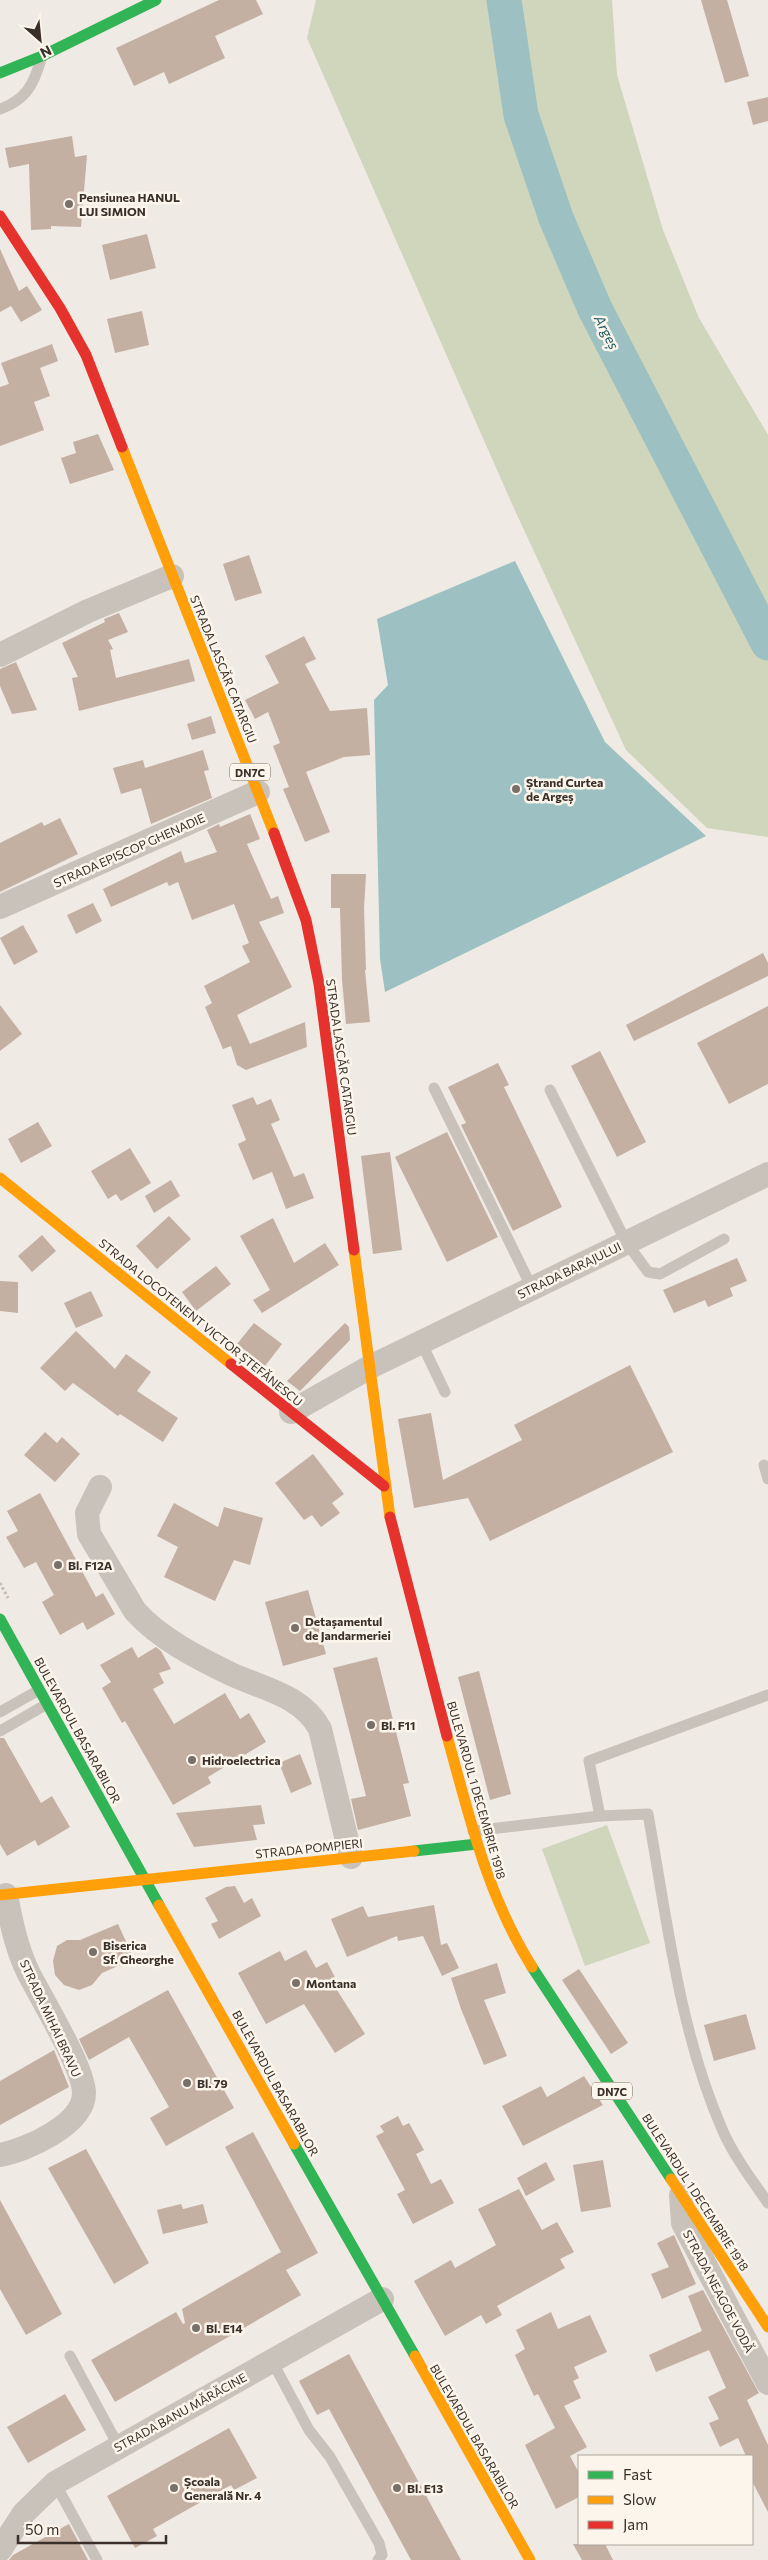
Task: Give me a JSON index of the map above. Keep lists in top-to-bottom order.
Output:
{
  "streets": {
    "main road": [
      "STRADA LASCĂR CATARGIU",
      "DN7C",
      "STRADA LOCOTENENT VICTOR ȘTEFĂNESCU",
      "BULEVARDUL BASARABILOR",
      "BULEVARDUL 1 DECEMBRIE 1918",
      "STRADA POMPIERI",
      "STRADA MIHAI BRAVU"
    ],
    "street": [
      "STRADA EPISCOP GHENADIE",
      "STRADA BARAJULUI",
      "STRADA NEAGOE VODĂ",
      "STRADA BANU MĂRĂCINE"
    ]
  },
  "crossings": [
    ["STRADA LASCĂR CATARGIU", "STRADA EPISCOP GHENADIE"],
    ["STRADA LASCĂR CATARGIU", "STRADA BARAJULUI"],
    ["STRADA LASCĂR CATARGIU", "BULEVARDUL 1 DECEMBRIE 1918"],
    ["STRADA BARAJULUI", "STRADA LOCOTENENT VICTOR ȘTEFĂNESCU"],
    ["STRADA BARAJULUI", "BULEVARDUL 1 DECEMBRIE 1918"],
    ["STRADA LOCOTENENT VICTOR ȘTEFĂNESCU", "BULEVARDUL 1 DECEMBRIE 1918"],
    ["BULEVARDUL BASARABILOR", "STRADA POMPIERI"],
    ["BULEVARDUL BASARABILOR", "STRADA MIHAI BRAVU"],
    ["BULEVARDUL BASARABILOR", "STRADA BANU MĂRĂCINE"],
    ["BULEVARDUL 1 DECEMBRIE 1918", "STRADA POMPIERI"],
    ["BULEVARDUL 1 DECEMBRIE 1918", "STRADA NEAGOE VODĂ"],
    ["STRADA POMPIERI", "STRADA MIHAI BRAVU"]
  ],
  "water": ["Argeș"],
  "places": [
    "Pensiunea HANUL LUI SIMION",
    "Ștrand Curtea de Argeș",
    "Bl. F12A",
    "Detașamentul de Jandarmeriei",
    "Bl. F11",
    "Hidroelectrica",
    "Biserica Sf. Gheorghe",
    "Montana",
    "Bl. 79",
    "Bl. E14",
    "Școala Generală Nr. 4",
    "Bl. E13"
  ],
  "legend": ["Fast", "Slow", "Jam"],
  "scale_bar": "50 m",
  "north": "bottom right"
}
